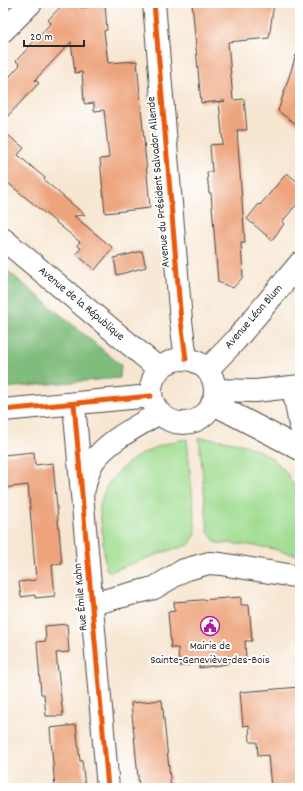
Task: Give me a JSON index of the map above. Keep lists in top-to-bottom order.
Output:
{
  "streets": {
    "street": [
      "Avenue du Président Salvador Allende",
      "Avenue de la République",
      "Avenue Léon Blum",
      "Rue Émile Kahn"
    ]
  },
  "crossings": [
    ["Avenue du Président Salvador Allende", "Avenue de la République"],
    ["Avenue du Président Salvador Allende", "Avenue Léon Blum"],
    ["Avenue du Président Salvador Allende", "Rue Émile Kahn"],
    ["Avenue de la République", "Avenue Léon Blum"],
    ["Avenue de la République", "Rue Émile Kahn"],
    ["Avenue Léon Blum", "Rue Émile Kahn"]
  ],
  "places": {
    "public building": ["Mairie de Sainte-Geneviève-des-Bois"]
  },
  "scale_bar": "20 m"
}
